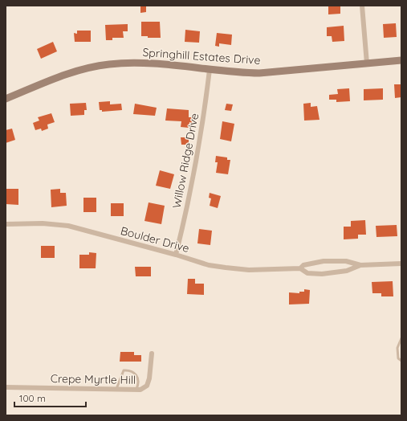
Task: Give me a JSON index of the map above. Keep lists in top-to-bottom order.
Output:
{
  "streets": {
    "street": [
      "Springhill Estates Drive",
      "Willow Ridge Drive",
      "Boulder Drive",
      "Crepe Myrtle Hill"
    ]
  },
  "crossings": [
    ["Springhill Estates Drive", "Willow Ridge Drive"],
    ["Willow Ridge Drive", "Boulder Drive"]
  ],
  "scale_bar": "100 m"
}
